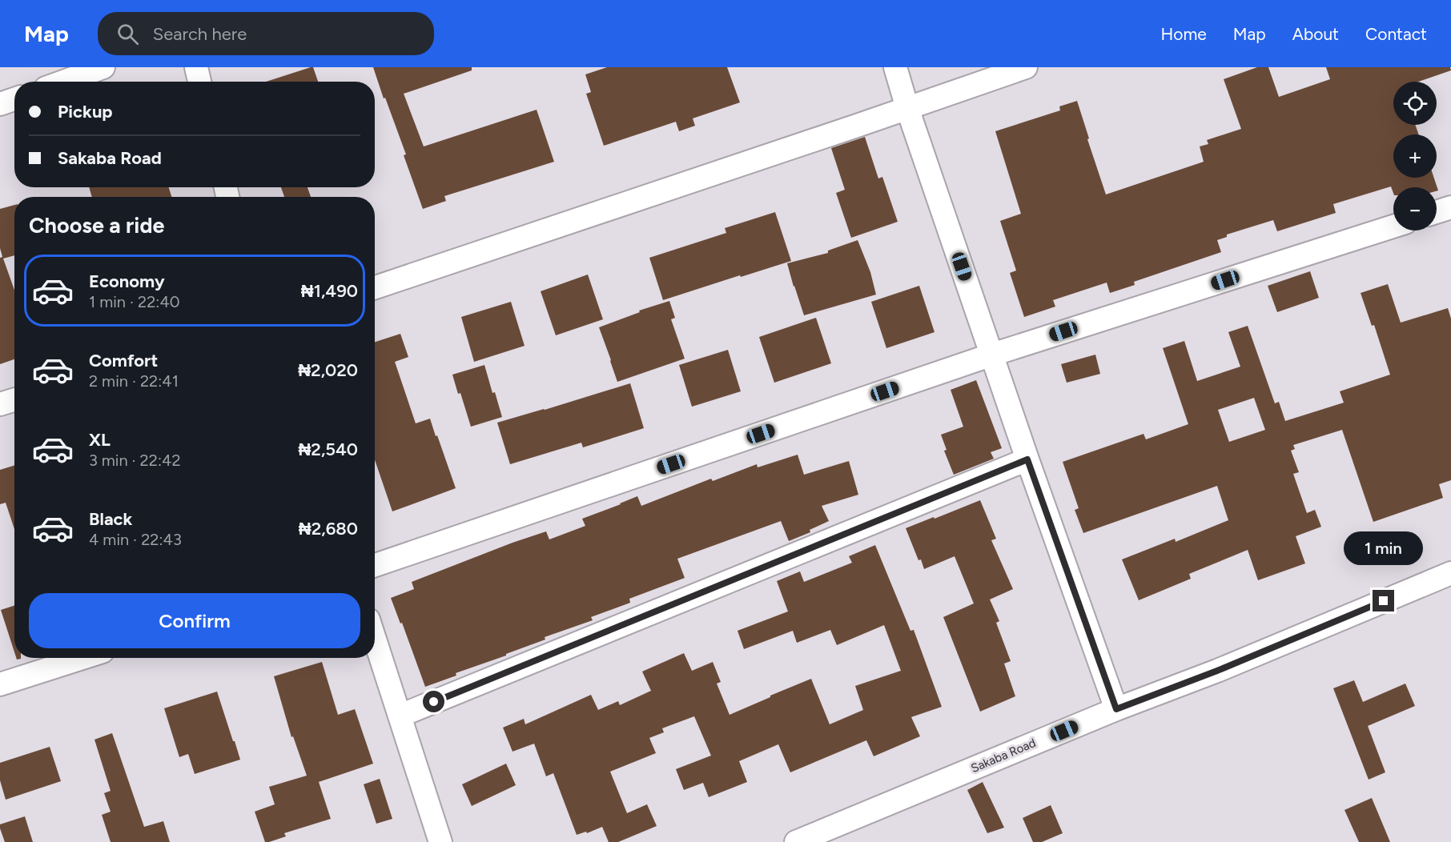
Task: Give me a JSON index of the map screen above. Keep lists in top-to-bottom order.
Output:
{
  "streets": {
    "street": ["Sakaba Road"]
  },
  "page": {
    "header": "Map",
    "search": "Search here",
    "nav": [
      "Home",
      "Map",
      "About",
      "Contact"
    ],
    "map_buttons": ["+", "−"],
    "banner": ["Pickup", "Sakaba Road"],
    "heading": "Choose a ride",
    "list": [
      {
        "name": "Economy",
        "note": "1 min · 22:40",
        "value": "₦1,490"
      },
      {
        "name": "Comfort",
        "note": "2 min · 22:41",
        "value": "₦2,020"
      },
      {
        "name": "XL",
        "note": "3 min · 22:42",
        "value": "₦2,540"
      },
      {
        "name": "Black",
        "note": "4 min · 22:43",
        "value": "₦2,680"
      }
    ],
    "bubble": "1 min",
    "buttons": "Confirm"
  }
}
